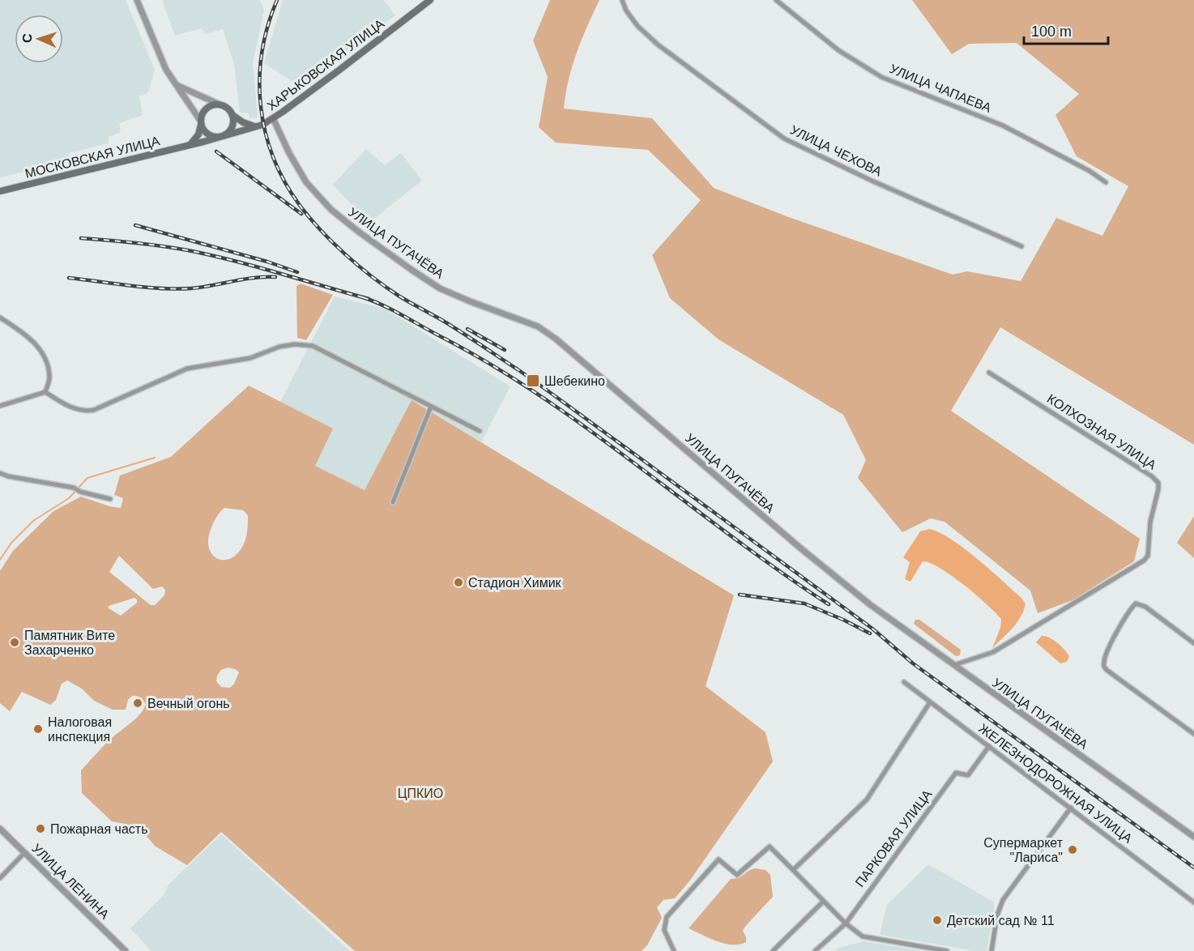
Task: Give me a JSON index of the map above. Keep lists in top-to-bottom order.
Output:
{
  "streets": {
    "main road": ["ХАРЬКОВСКАЯ УЛИЦА", "МОСКОВСКАЯ УЛИЦА"],
    "street": [
      "УЛИЦА ЧАПАЕВА",
      "УЛИЦА ЧЕХОВА",
      "УЛИЦА ПУГАЧЁВА",
      "КОЛХОЗНАЯ УЛИЦА",
      "ЖЕЛЕЗНОДОРОЖНАЯ УЛИЦА",
      "ПАРКОВАЯ УЛИЦА",
      "УЛИЦА ЛЕНИНА"
    ]
  },
  "crossings": [
    ["ХАРЬКОВСКАЯ УЛИЦА", "МОСКОВСКАЯ УЛИЦА"],
    ["ХАРЬКОВСКАЯ УЛИЦА", "УЛИЦА ПУГАЧЁВА"],
    ["УЛИЦА ПУГАЧЁВА", "КОЛХОЗНАЯ УЛИЦА"],
    ["ЖЕЛЕЗНОДОРОЖНАЯ УЛИЦА", "ПАРКОВАЯ УЛИЦА"]
  ],
  "parks": ["ЦПКИО"],
  "places": {
    "transit": ["Шебекино"],
    "other": [
      "Стадион Химик",
      "Памятник Вите Захарченко",
      "Вечный огонь",
      "Налоговая инспекция",
      "Пожарная часть",
      "Супермаркет \"Лариса\"",
      "Детский сад № 11"
    ]
  },
  "scale_bar": "100 m",
  "north": "left"
}
